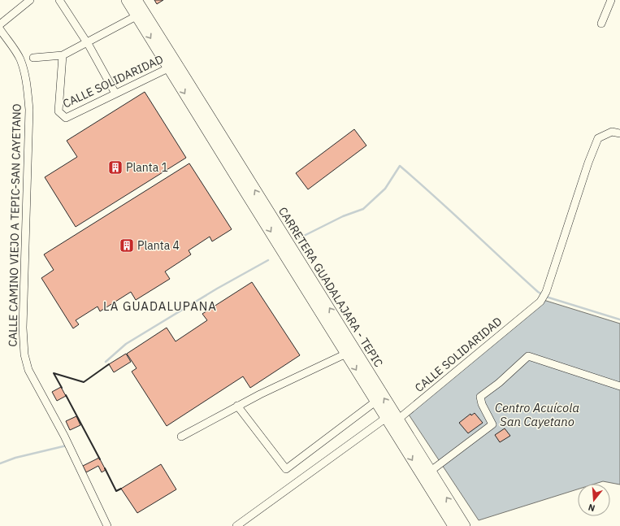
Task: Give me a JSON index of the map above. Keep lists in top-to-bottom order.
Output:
{
  "streets": {
    "highway": ["CARRETERA GUADALAJARA - TEPIC"],
    "street": ["CALLE SOLIDARIDAD", "CALLE CAMINO VIEJO A TEPIC-SAN CAYETANO"]
  },
  "crossings": [
    ["CALLE SOLIDARIDAD", "CARRETERA GUADALAJARA - TEPIC"]
  ],
  "districts": ["LA GUADALUPANA"],
  "water": ["Centro Acuícola San Cayetano"],
  "places": {
    "building": ["Planta 1", "Planta 4"]
  },
  "north": "bottom"
}
